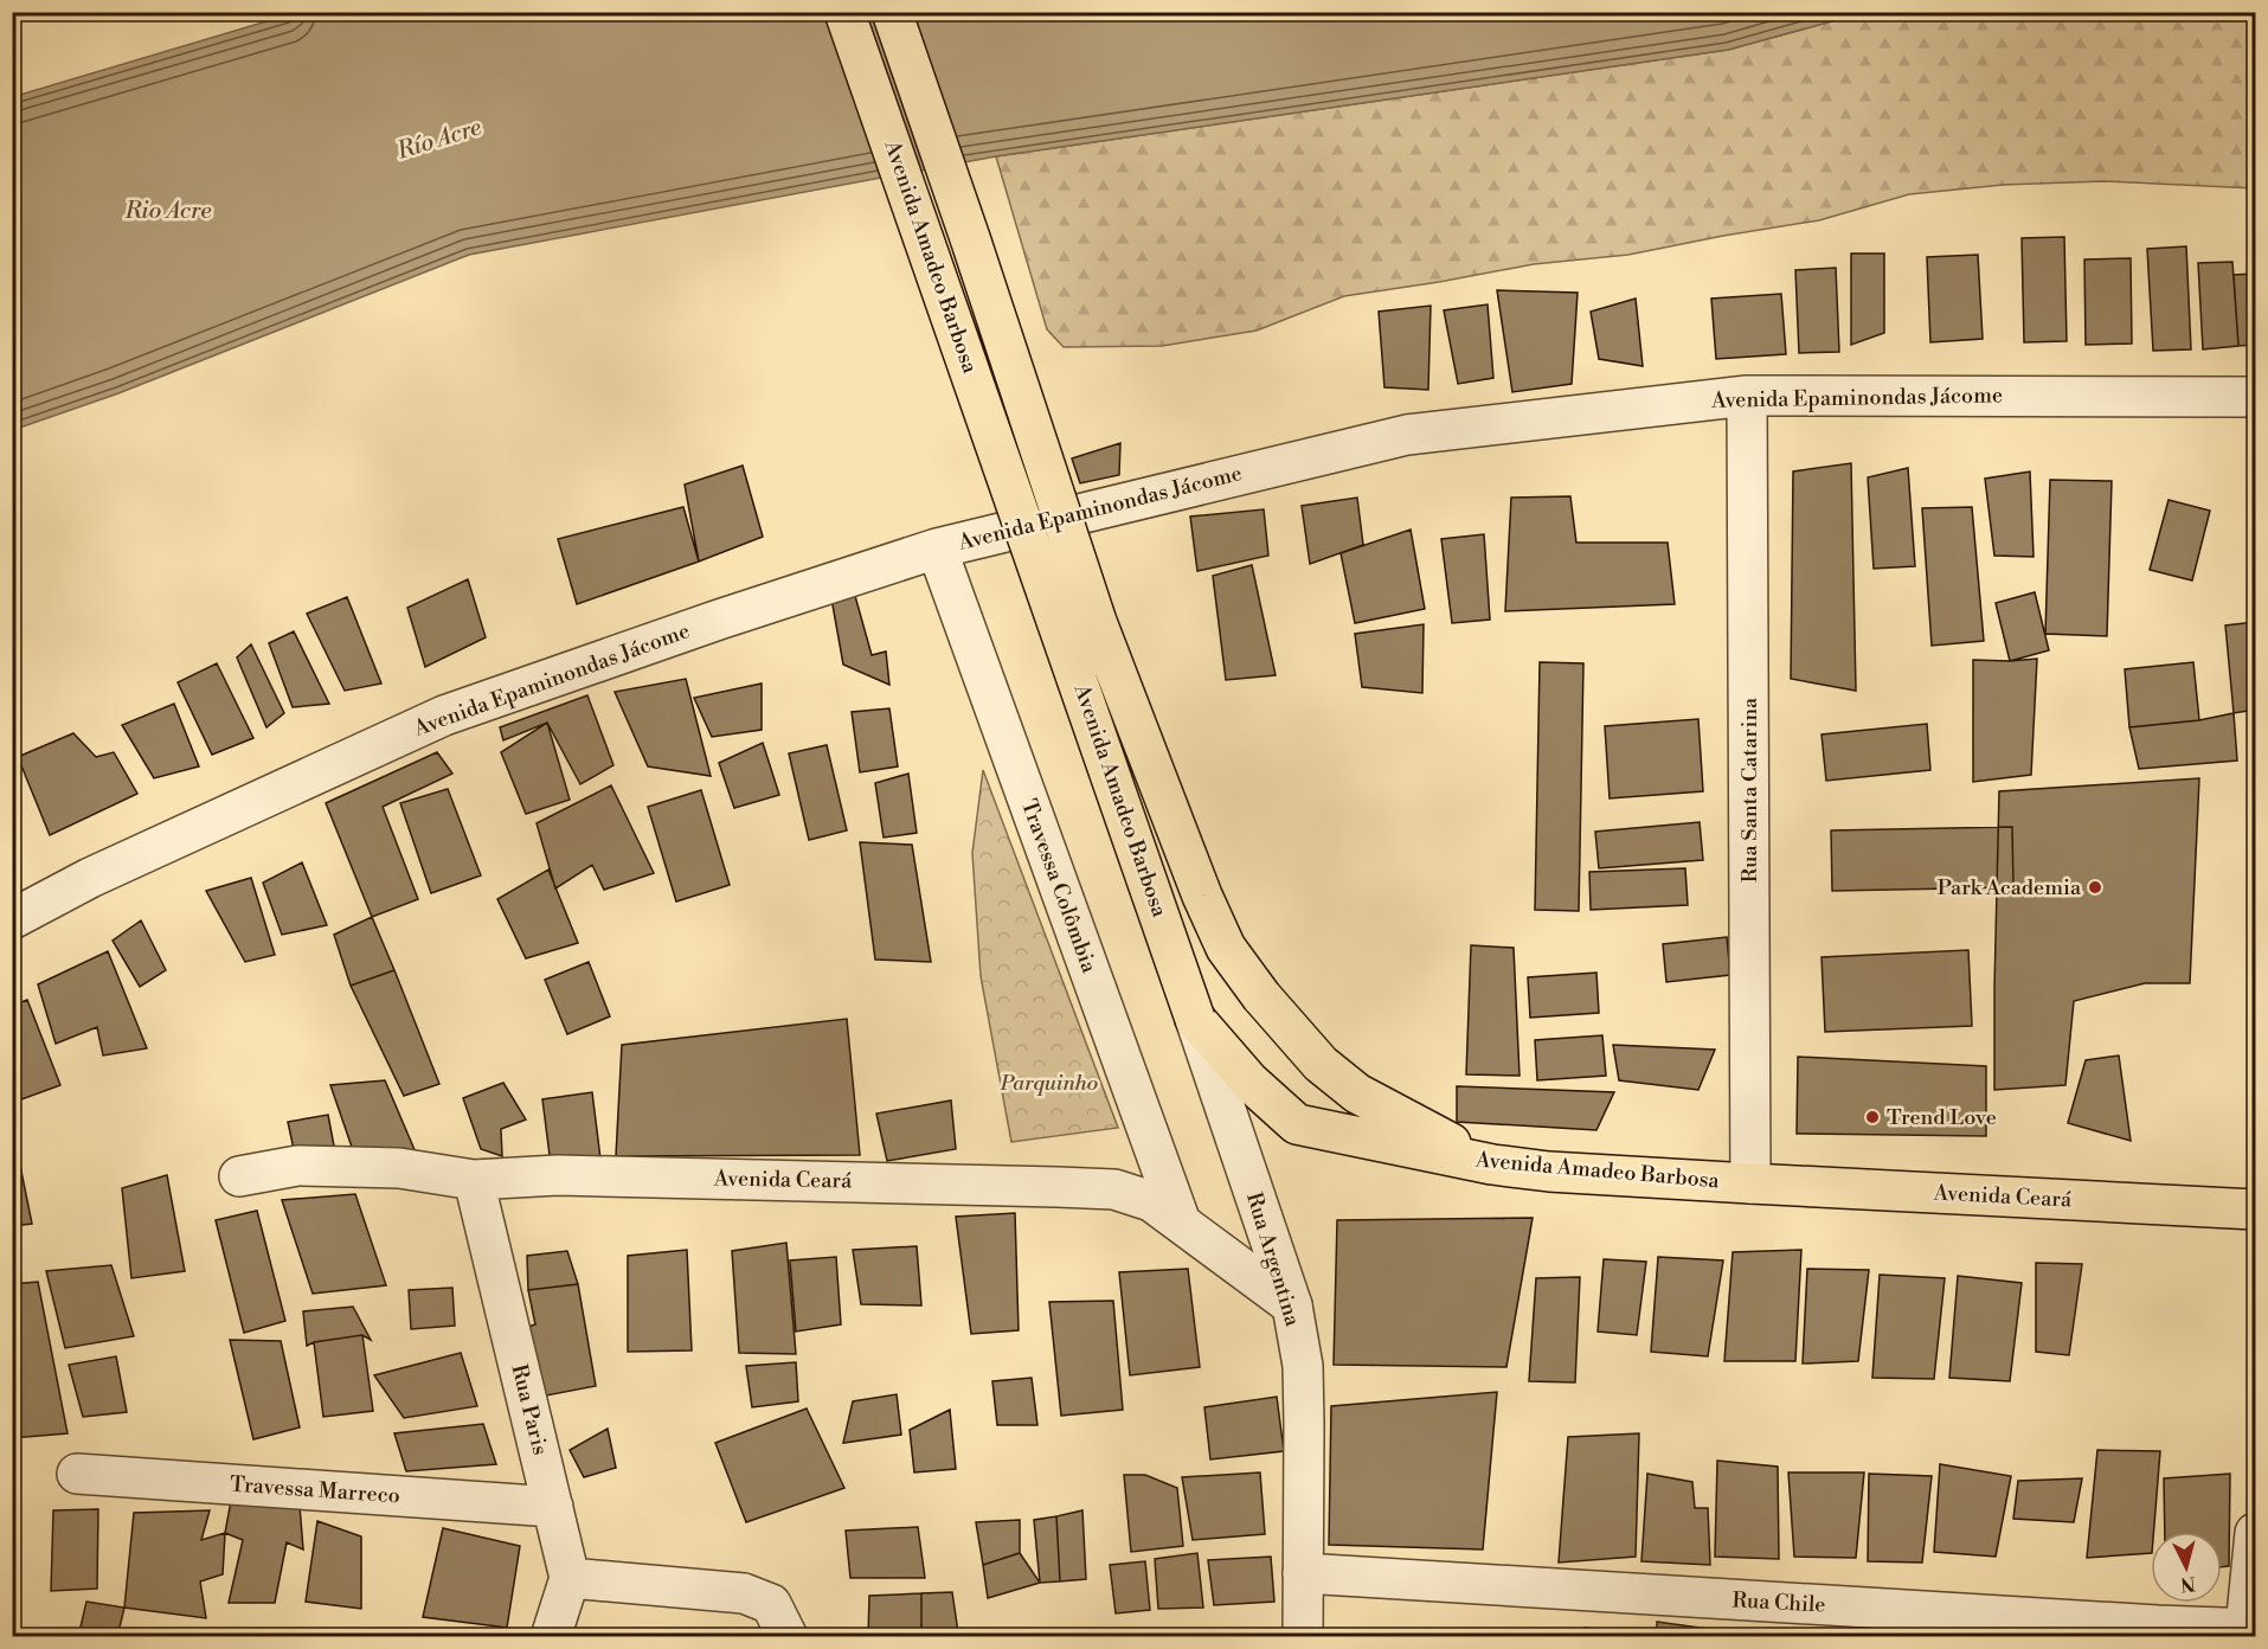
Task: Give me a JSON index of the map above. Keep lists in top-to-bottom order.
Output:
{
  "streets": {
    "main road": ["Avenida Amadeo Barbosa", "Avenida Ceará"],
    "street": [
      "Avenida Epaminondas Jácome",
      "Rua Santa Catarina",
      "Travessa Colômbia",
      "Rua Argentina",
      "Rua Paris",
      "Travessa Marreco",
      "Rua Chile"
    ]
  },
  "crossings": [
    ["Avenida Amadeo Barbosa", "Rua Santa Catarina"],
    ["Avenida Amadeo Barbosa", "Avenida Ceará"],
    ["Avenida Amadeo Barbosa", "Rua Argentina"],
    ["Avenida Epaminondas Jácome", "Rua Santa Catarina"],
    ["Avenida Epaminondas Jácome", "Travessa Colômbia"],
    ["Rua Santa Catarina", "Avenida Ceará"],
    ["Travessa Colômbia", "Avenida Ceará"],
    ["Avenida Ceará", "Rua Argentina"],
    ["Avenida Ceará", "Rua Paris"],
    ["Rua Argentina", "Rua Chile"],
    ["Rua Paris", "Travessa Marreco"]
  ],
  "water": ["Río Acre", "Rio Acre"],
  "parks": ["Parquinho"],
  "places": ["Park Academia", "Trend Love"],
  "north": "bottom"
}
